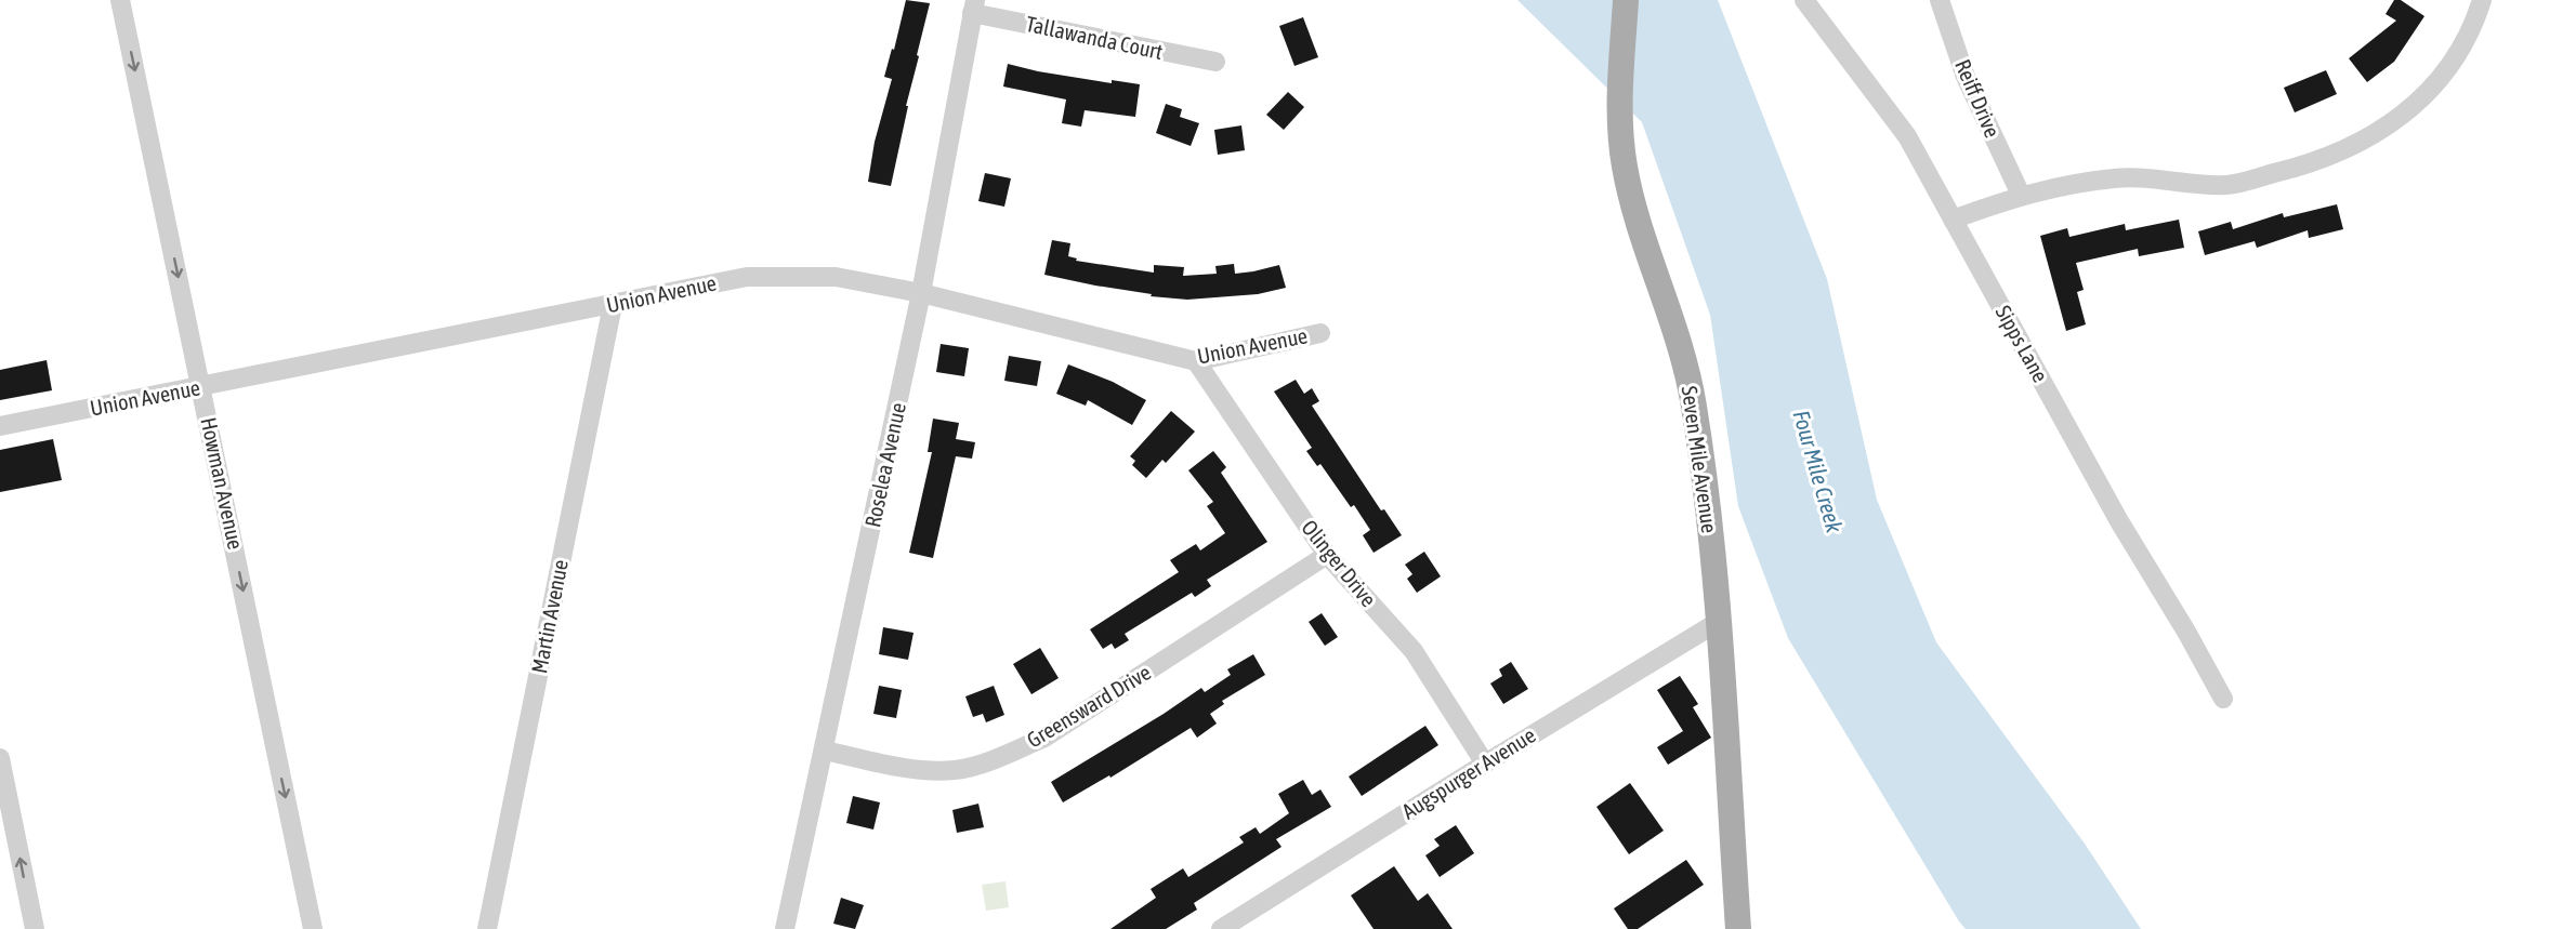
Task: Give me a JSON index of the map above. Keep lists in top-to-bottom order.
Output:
{
  "streets": {
    "main road": ["Seven Mile Avenue"],
    "street": [
      "Tallawanda Court",
      "Reiff Drive",
      "Union Avenue",
      "Sipps Lane",
      "Roselea Avenue",
      "Howman Avenue",
      "Olinger Drive",
      "Martin Avenue",
      "Greensward Drive",
      "Augspurger Avenue"
    ]
  },
  "crossings": [
    ["Tallawanda Court", "Roselea Avenue"],
    ["Union Avenue", "Roselea Avenue"],
    ["Union Avenue", "Howman Avenue"],
    ["Union Avenue", "Olinger Drive"],
    ["Union Avenue", "Martin Avenue"],
    ["Seven Mile Avenue", "Augspurger Avenue"],
    ["Roselea Avenue", "Greensward Drive"],
    ["Olinger Drive", "Greensward Drive"],
    ["Olinger Drive", "Augspurger Avenue"]
  ],
  "one_way": ["Howman Avenue"],
  "water": ["Four Mile Creek"]
}
